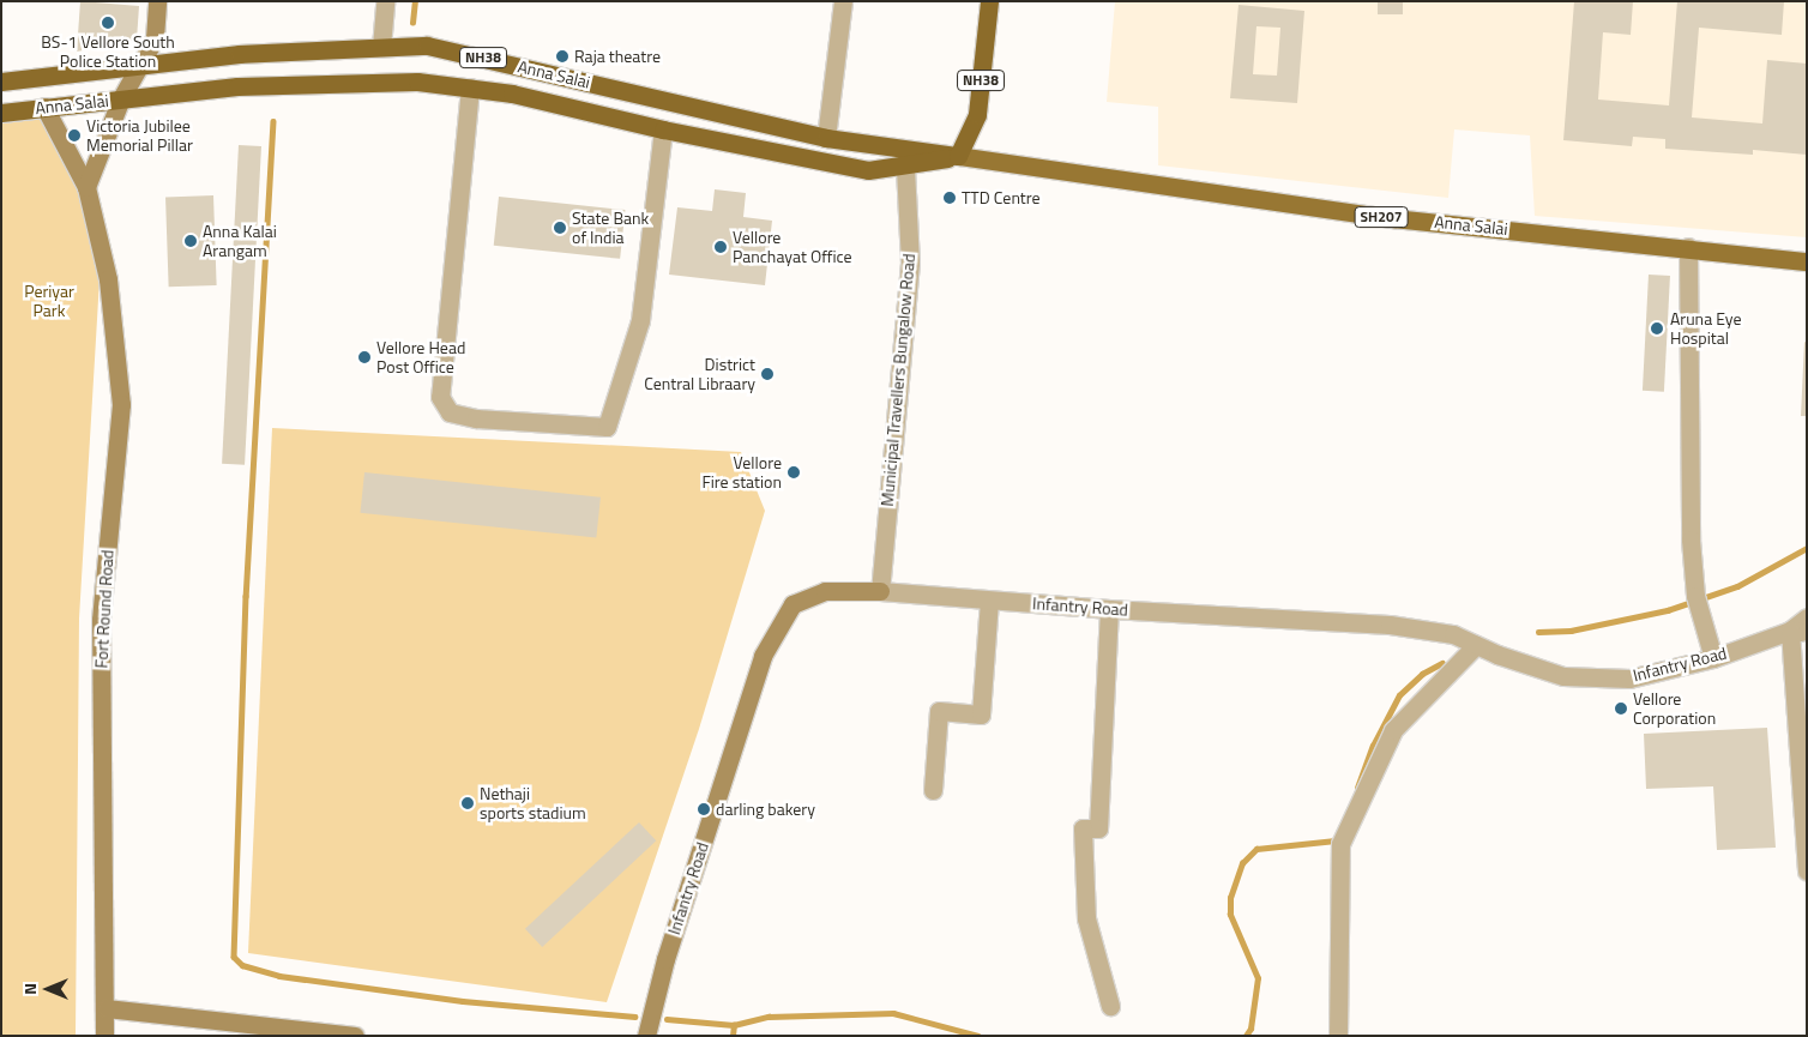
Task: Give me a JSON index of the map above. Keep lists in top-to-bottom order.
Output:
{
  "streets": {
    "highway": ["NH38", "Anna Salai"],
    "main road": ["SH207", "Infantry Road", "Fort Round Road"],
    "street": ["Municipal Travellers Bungalow Road"]
  },
  "crossings": [
    ["NH38", "Anna Salai"],
    ["Anna Salai", "Municipal Travellers Bungalow Road"],
    ["Municipal Travellers Bungalow Road", "Infantry Road"]
  ],
  "parks": ["Periyar Park"],
  "places": [
    "BS-1 Vellore South Police Station",
    "Raja theatre",
    "Victoria Jubilee Memorial Pillar",
    "TTD Centre",
    "State Bank of India",
    "Anna Kalai Arangam",
    "Vellore Panchayat Office",
    "Aruna Eye Hospital",
    "Vellore Head Post Office",
    "District Central Libraary",
    "Vellore Fire station",
    "Vellore Corporation",
    "Nethaji sports stadium",
    "darling bakery"
  ],
  "north": "left"
}
